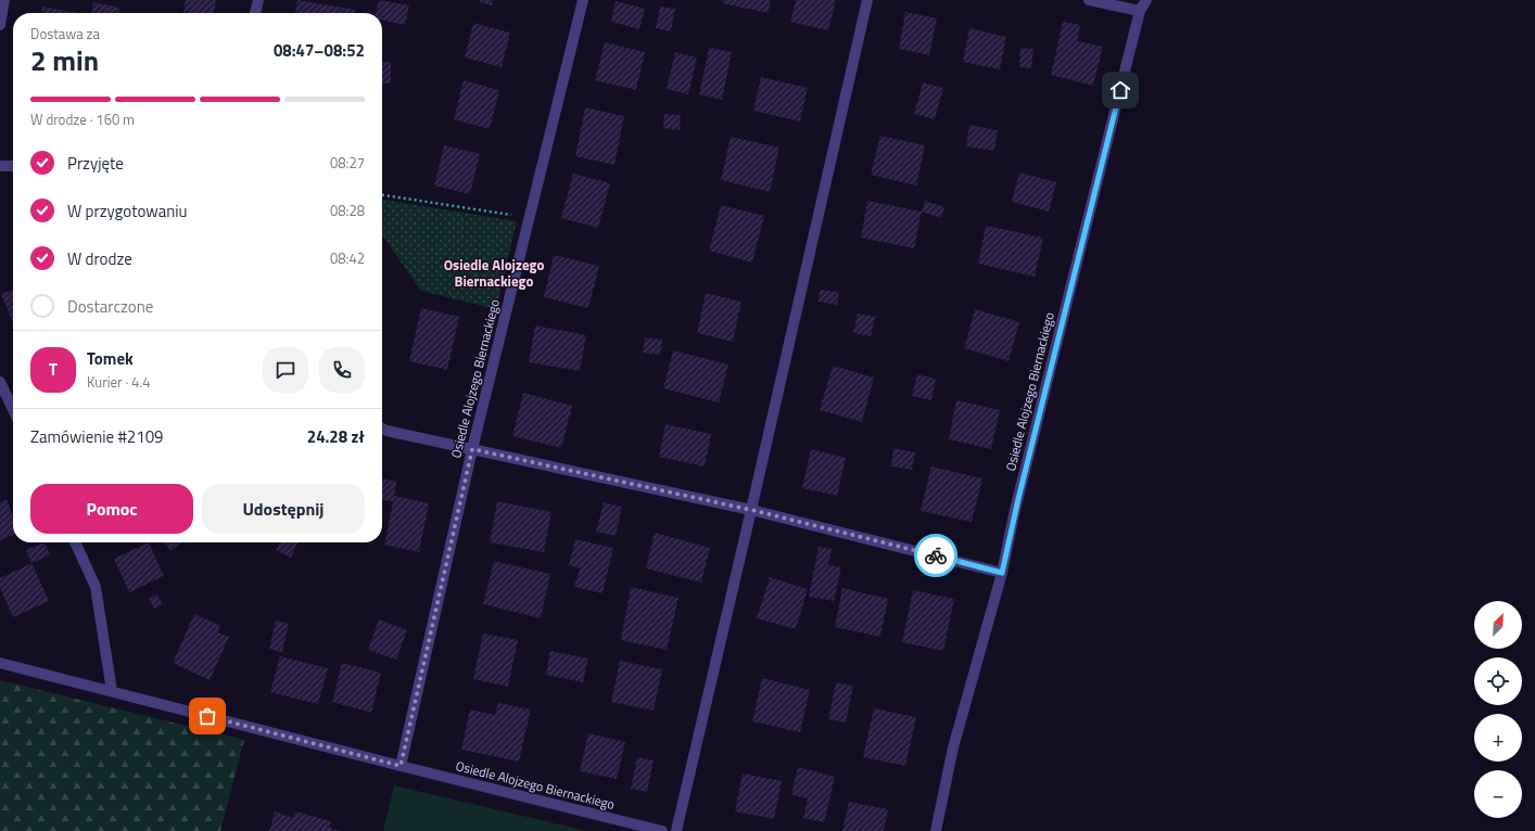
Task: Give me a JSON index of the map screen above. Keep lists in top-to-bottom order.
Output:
{
  "streets": {
    "street": ["Osiedle Alojzego Biernackiego"]
  },
  "districts": ["Osiedle Alojzego Biernackiego"],
  "north": "top right",
  "page": {
    "heading": ["2 min", "Dostawa za", "08:47–08:52"],
    "panel": [
      "Tomek",
      "Kurier · 4.4",
      "Zamówienie #2109",
      "24.28 zł"
    ],
    "bar": "W drodze · 160 m",
    "list": [
      ["Przyjęte", "08:27"],
      ["W przygotowaniu", "08:28"],
      ["W drodze", "08:42"],
      "Dostarczone"
    ],
    "round": "T",
    "buttons": ["Pomoc", "Udostępnij"],
    "map_buttons": ["+", "−"]
  }
}
